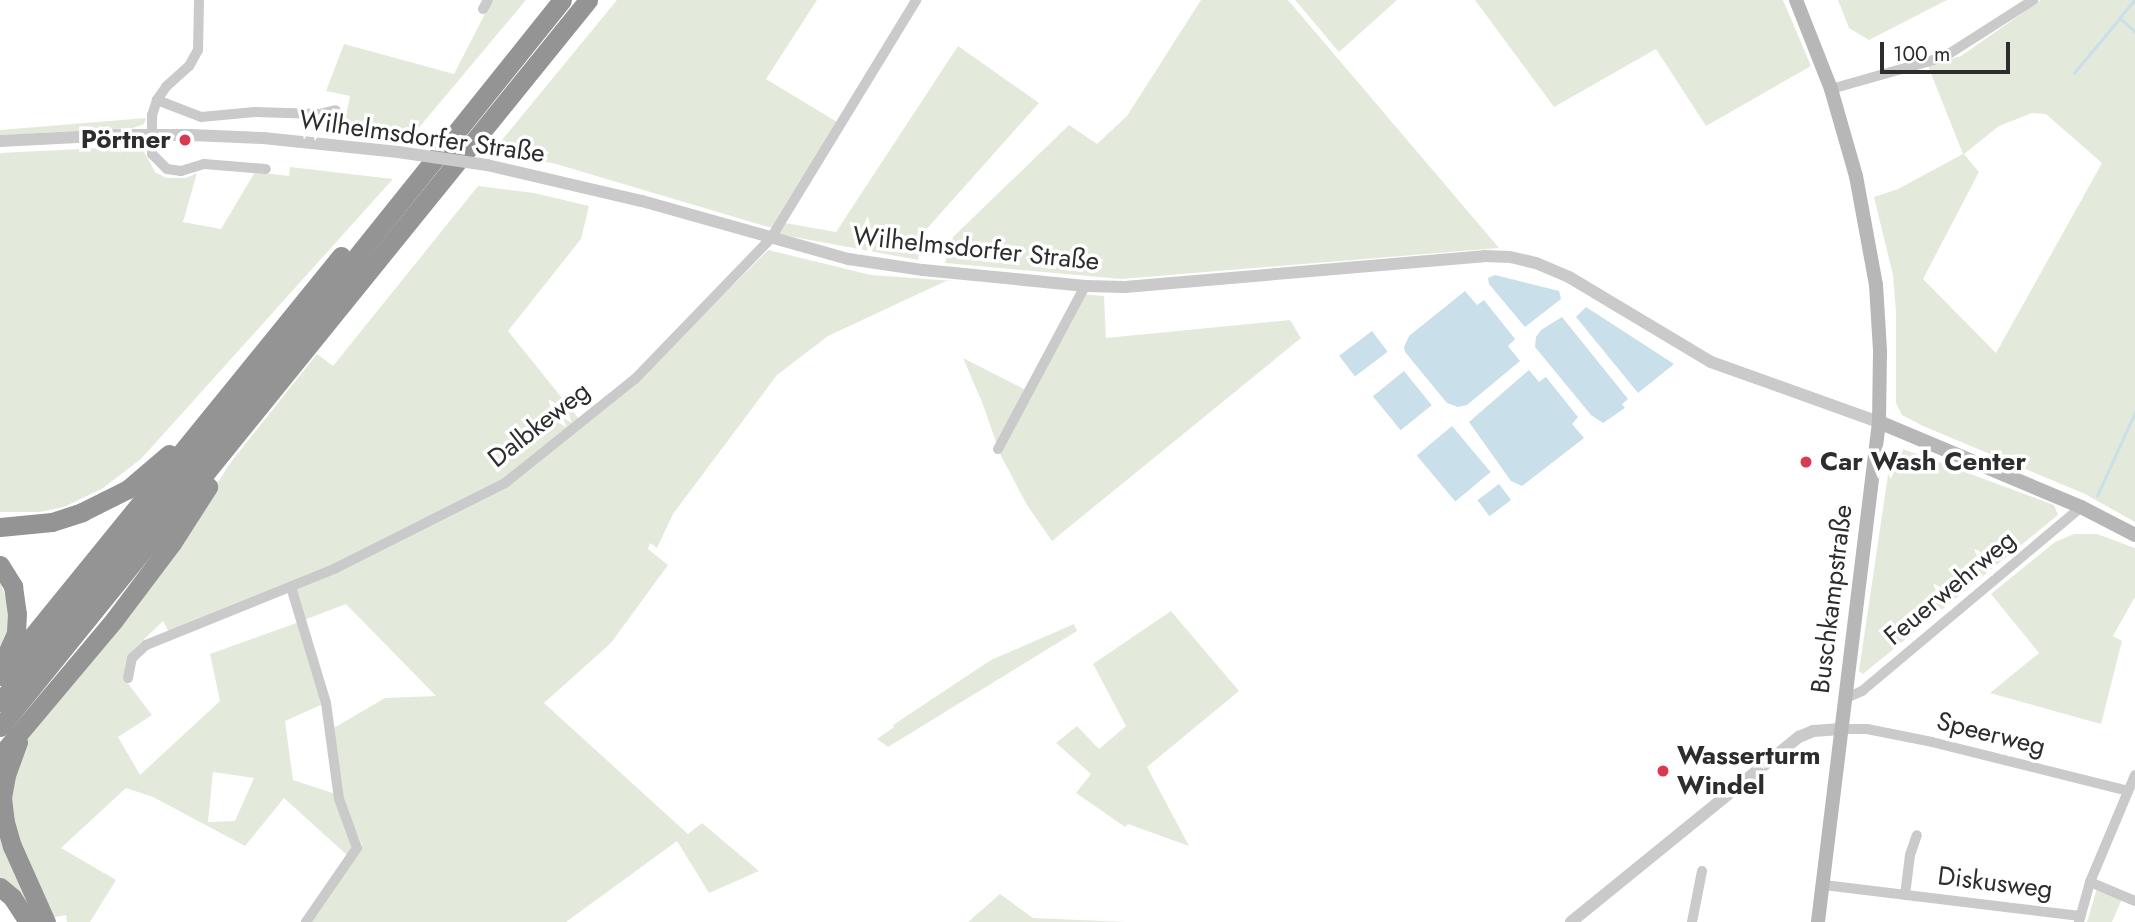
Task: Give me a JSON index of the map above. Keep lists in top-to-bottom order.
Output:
{
  "streets": {
    "main road": ["Buschkampstraße"],
    "street": [
      "Wilhelmsdorfer Straße",
      "Dalbkeweg",
      "Feuerwehrweg",
      "Speerweg",
      "Diskusweg"
    ]
  },
  "crossings": [
    ["Wilhelmsdorfer Straße", "Dalbkeweg"],
    ["Wilhelmsdorfer Straße", "Buschkampstraße"],
    ["Feuerwehrweg", "Buschkampstraße"],
    ["Buschkampstraße", "Speerweg"],
    ["Buschkampstraße", "Diskusweg"],
    ["Speerweg", "Diskusweg"]
  ],
  "places": ["Pörtner", "Car Wash Center", "Wasserturm Windel"],
  "scale_bar": "100 m"
}
